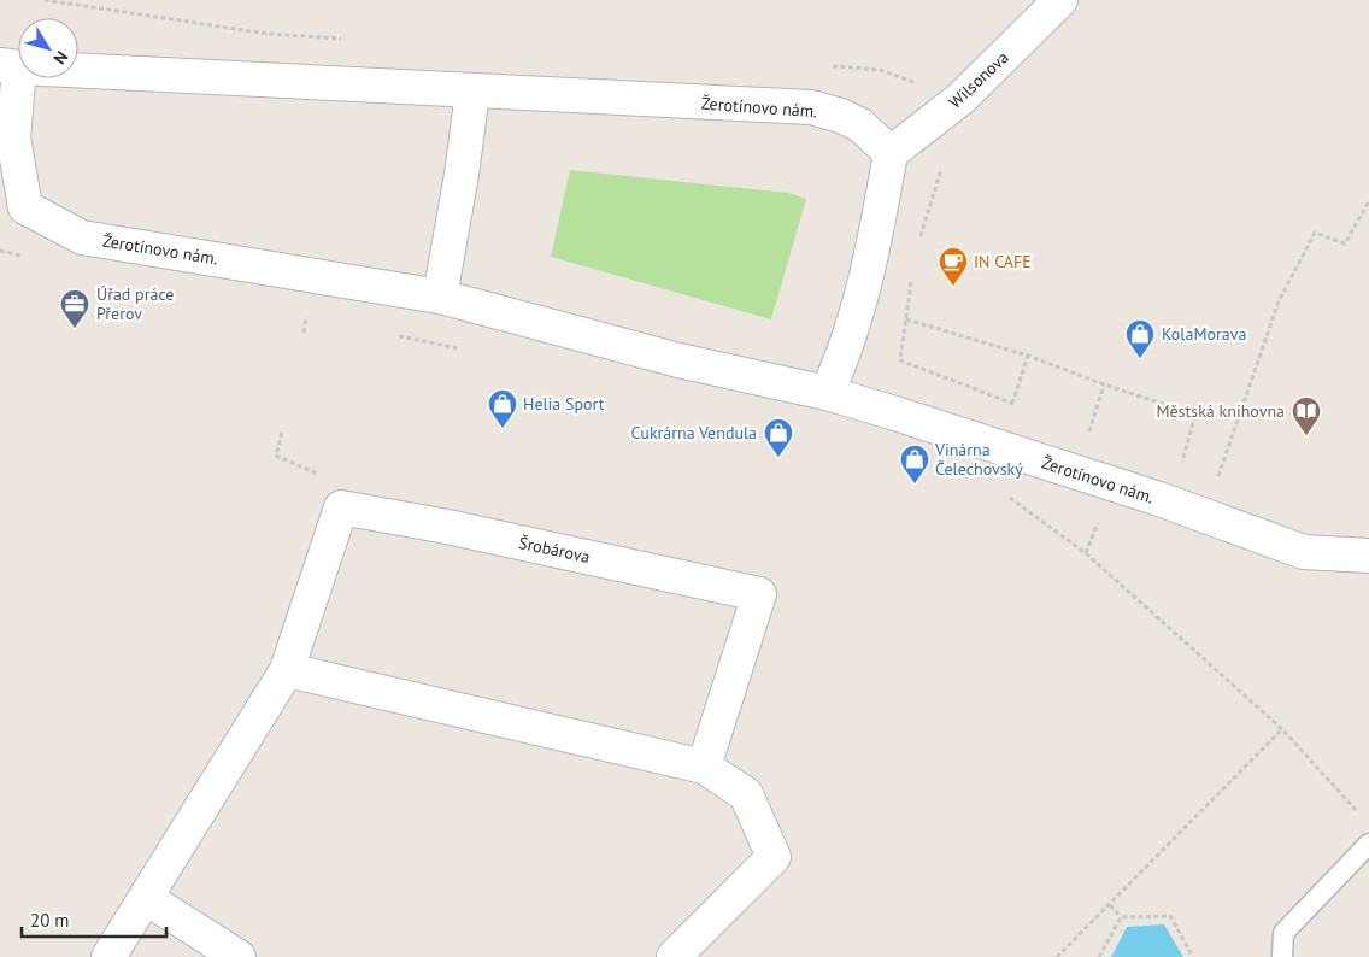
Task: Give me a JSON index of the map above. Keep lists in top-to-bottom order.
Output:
{
  "streets": {
    "street": ["Wilsonova", "Žerotínovo nám.", "Šrobárova"]
  },
  "crossings": [
    ["Wilsonova", "Žerotínovo nám."]
  ],
  "places": {
    "cafe": ["IN CAFE"],
    "office": ["Úřad práce Přerov"],
    "shop": [
      "KolaMorava",
      "Helia Sport",
      "Cukrárna Vendula",
      "Vinárna Čelechovský"
    ],
    "library": ["Městská knihovna"]
  },
  "scale_bar": "20 m",
  "north": "bottom right"
}
